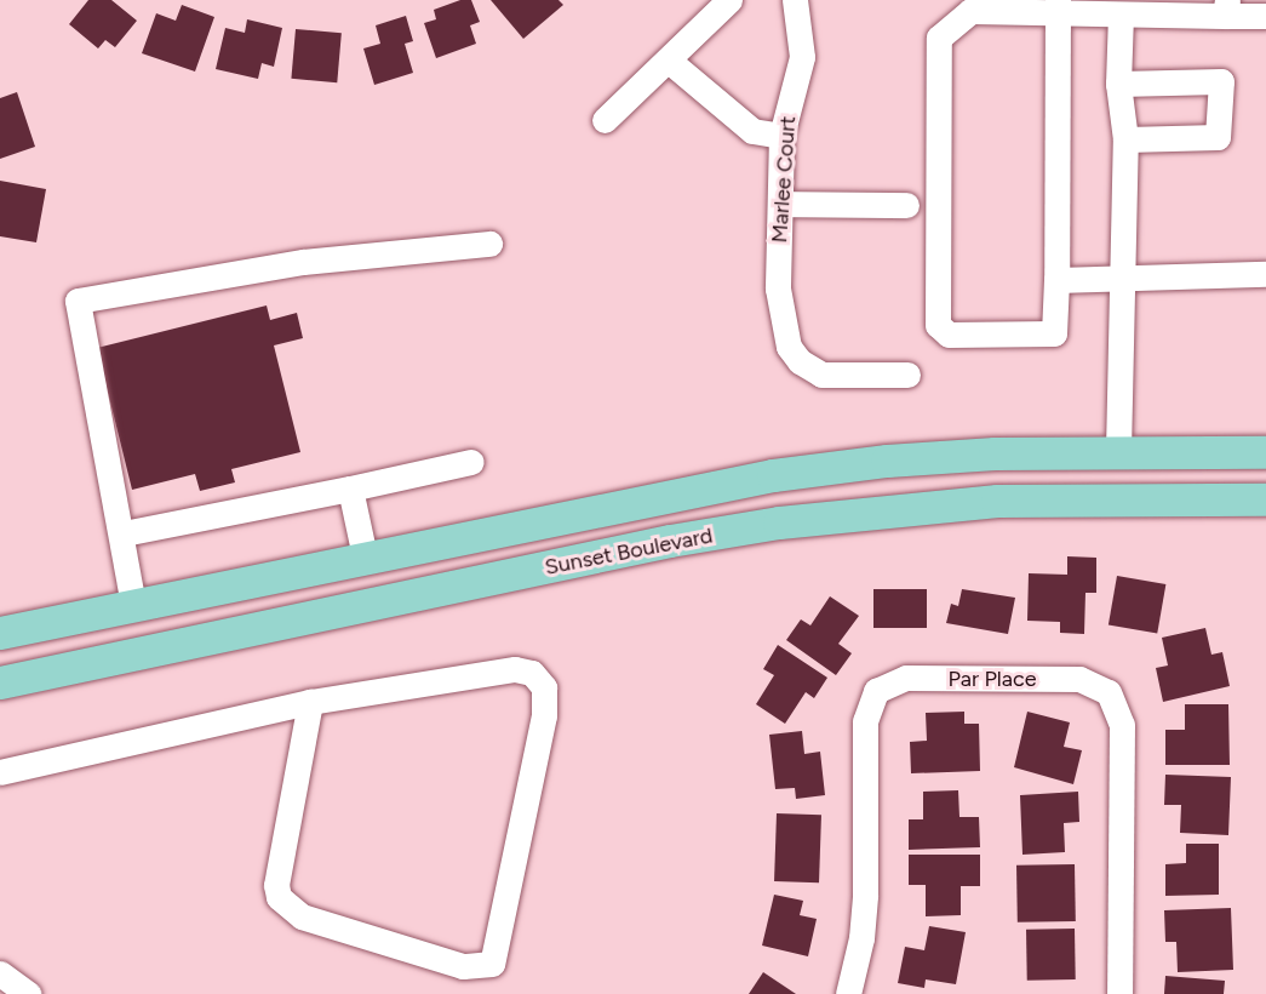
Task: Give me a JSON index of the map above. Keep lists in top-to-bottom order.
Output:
{
  "streets": {
    "main road": ["Sunset Boulevard"],
    "street": ["Marlee Court", "Par Place"]
  }
}
